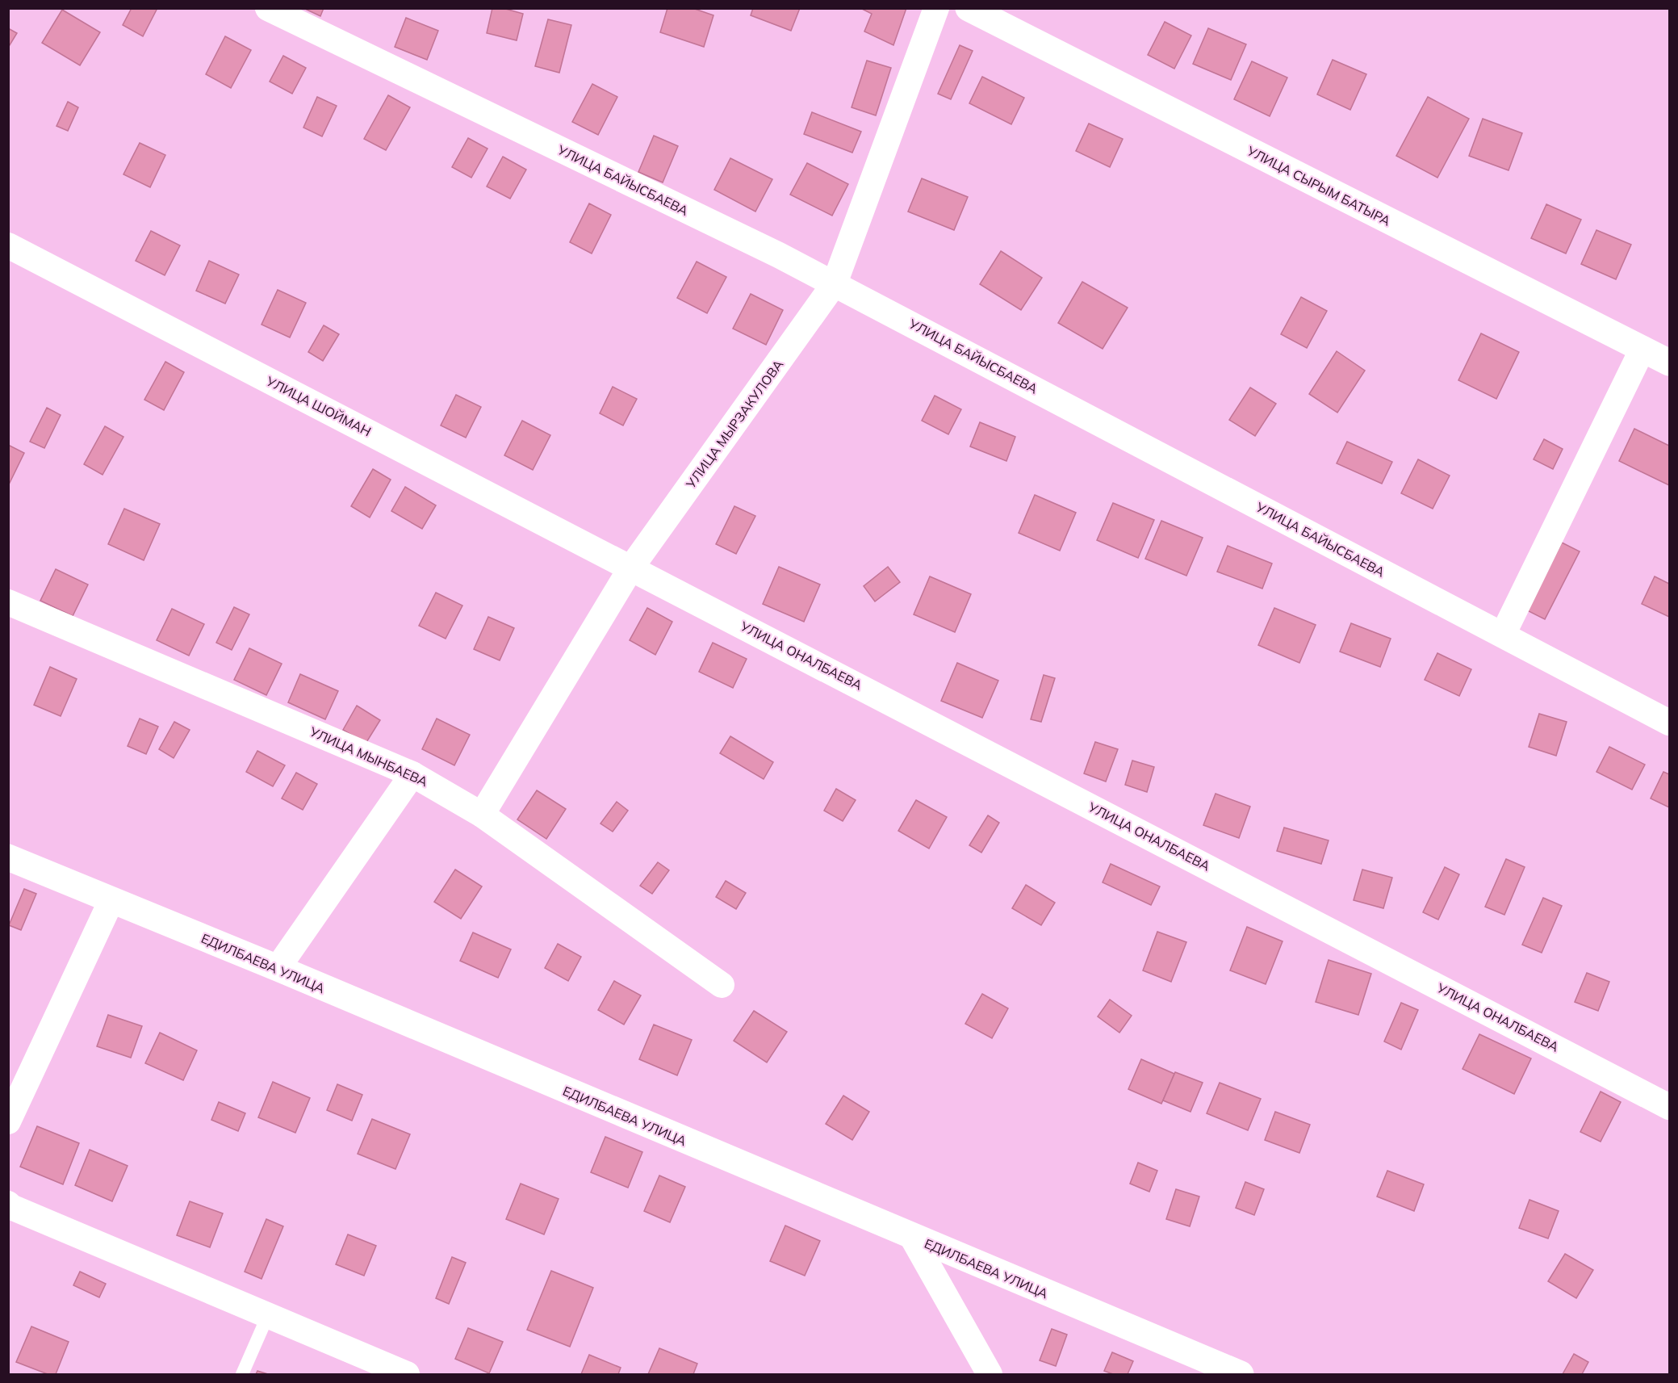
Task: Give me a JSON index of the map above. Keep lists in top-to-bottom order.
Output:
{
  "streets": {
    "street": [
      "УЛИЦА БАЙЫСБАЕВА",
      "УЛИЦА СЫРЫМ БАТЫРА",
      "УЛИЦА ШОЙМАН",
      "УЛИЦА МЫРЗАКУЛОВА",
      "УЛИЦА ОНАЛБАЕВА",
      "УЛИЦА МЫНБАЕВА",
      "ЕДИЛБАЕВА УЛИЦА"
    ]
  },
  "crossings": [
    ["УЛИЦА БАЙЫСБАЕВА", "УЛИЦА МЫРЗАКУЛОВА"],
    ["УЛИЦА ШОЙМАН", "УЛИЦА МЫРЗАКУЛОВА"],
    ["УЛИЦА ШОЙМАН", "УЛИЦА ОНАЛБАЕВА"],
    ["УЛИЦА МЫРЗАКУЛОВА", "УЛИЦА ОНАЛБАЕВА"],
    ["УЛИЦА МЫРЗАКУЛОВА", "УЛИЦА МЫНБАЕВА"]
  ]
}
